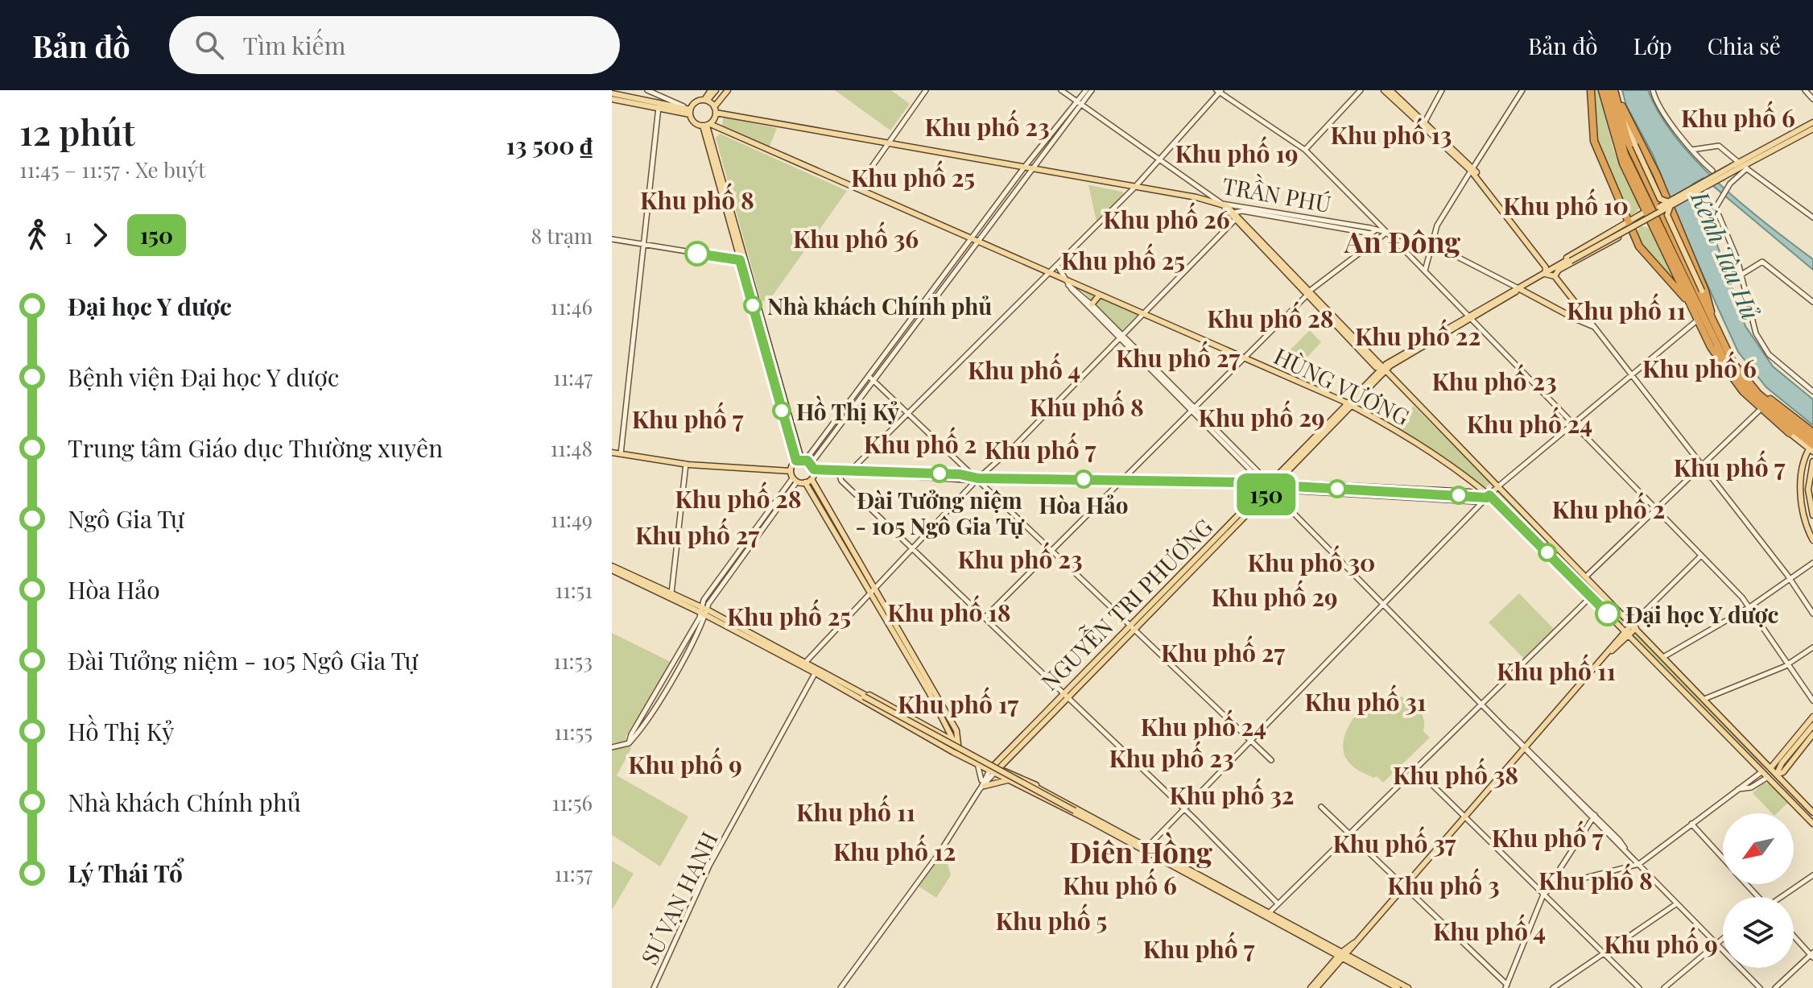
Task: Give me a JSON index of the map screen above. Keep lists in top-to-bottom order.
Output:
{
  "streets": {
    "main road": ["TRẦN PHÚ", "HÙNG VƯƠNG", "NGUYỄN TRI PHƯƠNG"],
    "street": ["SƯ VẠN HẠNH"]
  },
  "crossings": [
    ["TRẦN PHÚ", "HÙNG VƯƠNG"]
  ],
  "districts": [
    "Khu phố 6",
    "Khu phố 23",
    "Khu phố 13",
    "Khu phố 19",
    "Khu phố 25",
    "Khu phố 8",
    "Khu phố 10",
    "Khu phố 26",
    "Khu phố 36",
    "An Đông",
    "Khu phố 25",
    "Khu phố 11",
    "Khu phố 28",
    "Khu phố 22",
    "Khu phố 27",
    "Khu phố 6",
    "Khu phố 4",
    "Khu phố 23",
    "Khu phố 8",
    "Khu phố 29",
    "Khu phố 7",
    "Khu phố 24",
    "Khu phố 2",
    "Khu phố 7",
    "Khu phố 7",
    "Khu phố 28",
    "Khu phố 2",
    "Khu phố 27",
    "Khu phố 23",
    "Khu phố 30",
    "Khu phố 29",
    "Khu phố 18",
    "Khu phố 25",
    "Khu phố 27",
    "Khu phố 11",
    "Khu phố 31",
    "Khu phố 17",
    "Khu phố 24",
    "Khu phố 23",
    "Khu phố 9",
    "Khu phố 38",
    "Khu phố 32",
    "Khu phố 11",
    "Khu phố 7",
    "Khu phố 37",
    "Khu phố 12",
    "Diên Hồng",
    "Khu phố 8",
    "Khu phố 6",
    "Khu phố 3",
    "Khu phố 5",
    "Khu phố 4",
    "Khu phố 9",
    "Khu phố 7"
  ],
  "water": ["Kênh Tàu Hủ"],
  "places": [
    "Nhà khách Chính phủ",
    "Hồ Thị Kỷ",
    "Đài Tưởng niệm - 105 Ngô Gia Tự",
    "Hòa Hảo",
    "Đại học Y dược"
  ],
  "lines": ["bus line 150"],
  "north": "bottom left",
  "page": {
    "header": "Bản đồ",
    "search": "Tìm kiếm",
    "nav": ["Bản đồ", "Lớp", "Chia sẻ"],
    "heading": ["12 phút", "11:45 – 11:57 · Xe buýt", "13 500 ₫"],
    "on_map": "150",
    "legs": ["1", "150", "8 trạm"],
    "list": [
      {
        "name": "Đại học Y dược",
        "value": "11:46"
      },
      {
        "name": "Bệnh viện Đại học Y dược",
        "value": "11:47"
      },
      {
        "name": "Trung tâm Giáo dục Thường xuyên",
        "value": "11:48"
      },
      {
        "name": "Ngô Gia Tự",
        "value": "11:49"
      },
      {
        "name": "Hòa Hảo",
        "value": "11:51"
      },
      {
        "name": "Đài Tưởng niệm - 105 Ngô Gia Tự",
        "value": "11:53"
      },
      {
        "name": "Hồ Thị Kỷ",
        "value": "11:55"
      },
      {
        "name": "Nhà khách Chính phủ",
        "value": "11:56"
      },
      {
        "name": "Lý Thái Tổ",
        "value": "11:57"
      }
    ]
  }
}
